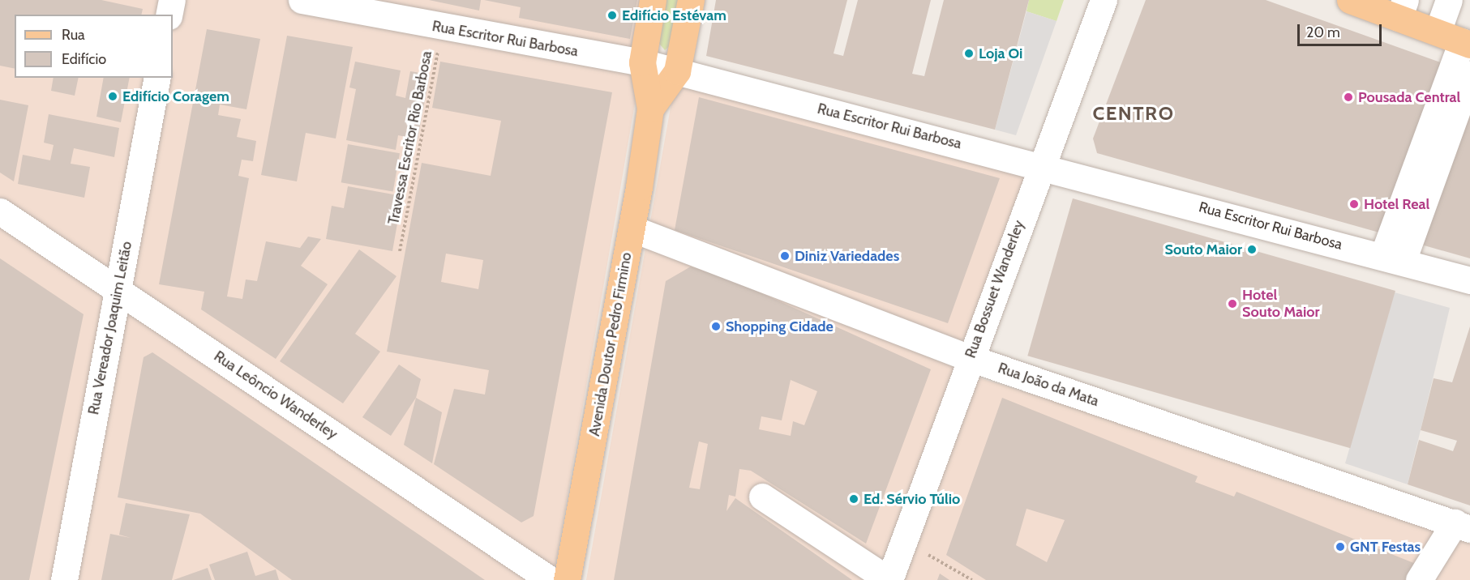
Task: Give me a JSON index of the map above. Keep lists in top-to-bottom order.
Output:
{
  "streets": {
    "main road": ["Avenida Doutor Pedro Firmino"],
    "street": [
      "Rua Escritor Rui Barbosa",
      "Rua Bossuet Wanderley",
      "Rua Vereador Joaquim Leitão",
      "Rua João da Mata",
      "Rua Leôncio Wanderley"
    ],
    "path": ["Travessa Escritor Rio Barbosa"]
  },
  "crossings": [
    ["Rua Escritor Rui Barbosa", "Travessa Escritor Rio Barbosa"],
    ["Rua Escritor Rui Barbosa", "Rua Bossuet Wanderley"],
    ["Rua Escritor Rui Barbosa", "Avenida Doutor Pedro Firmino"],
    ["Rua Bossuet Wanderley", "Rua João da Mata"],
    ["Rua Vereador Joaquim Leitão", "Rua Leôncio Wanderley"],
    ["Avenida Doutor Pedro Firmino", "Rua João da Mata"]
  ],
  "districts": ["CENTRO"],
  "places": [
    "Edifício Estévam",
    "Loja Oi",
    "Edifício Coragem",
    "Pousada Central",
    "Hotel Real",
    "Souto Maior",
    "Diniz Variedades",
    "Hotel Souto Maior",
    "Shopping Cidade",
    "Ed. Sérvio Túlio",
    "GNT Festas"
  ],
  "legend": ["Rua", "Edifício"],
  "scale_bar": "20 m"
}
